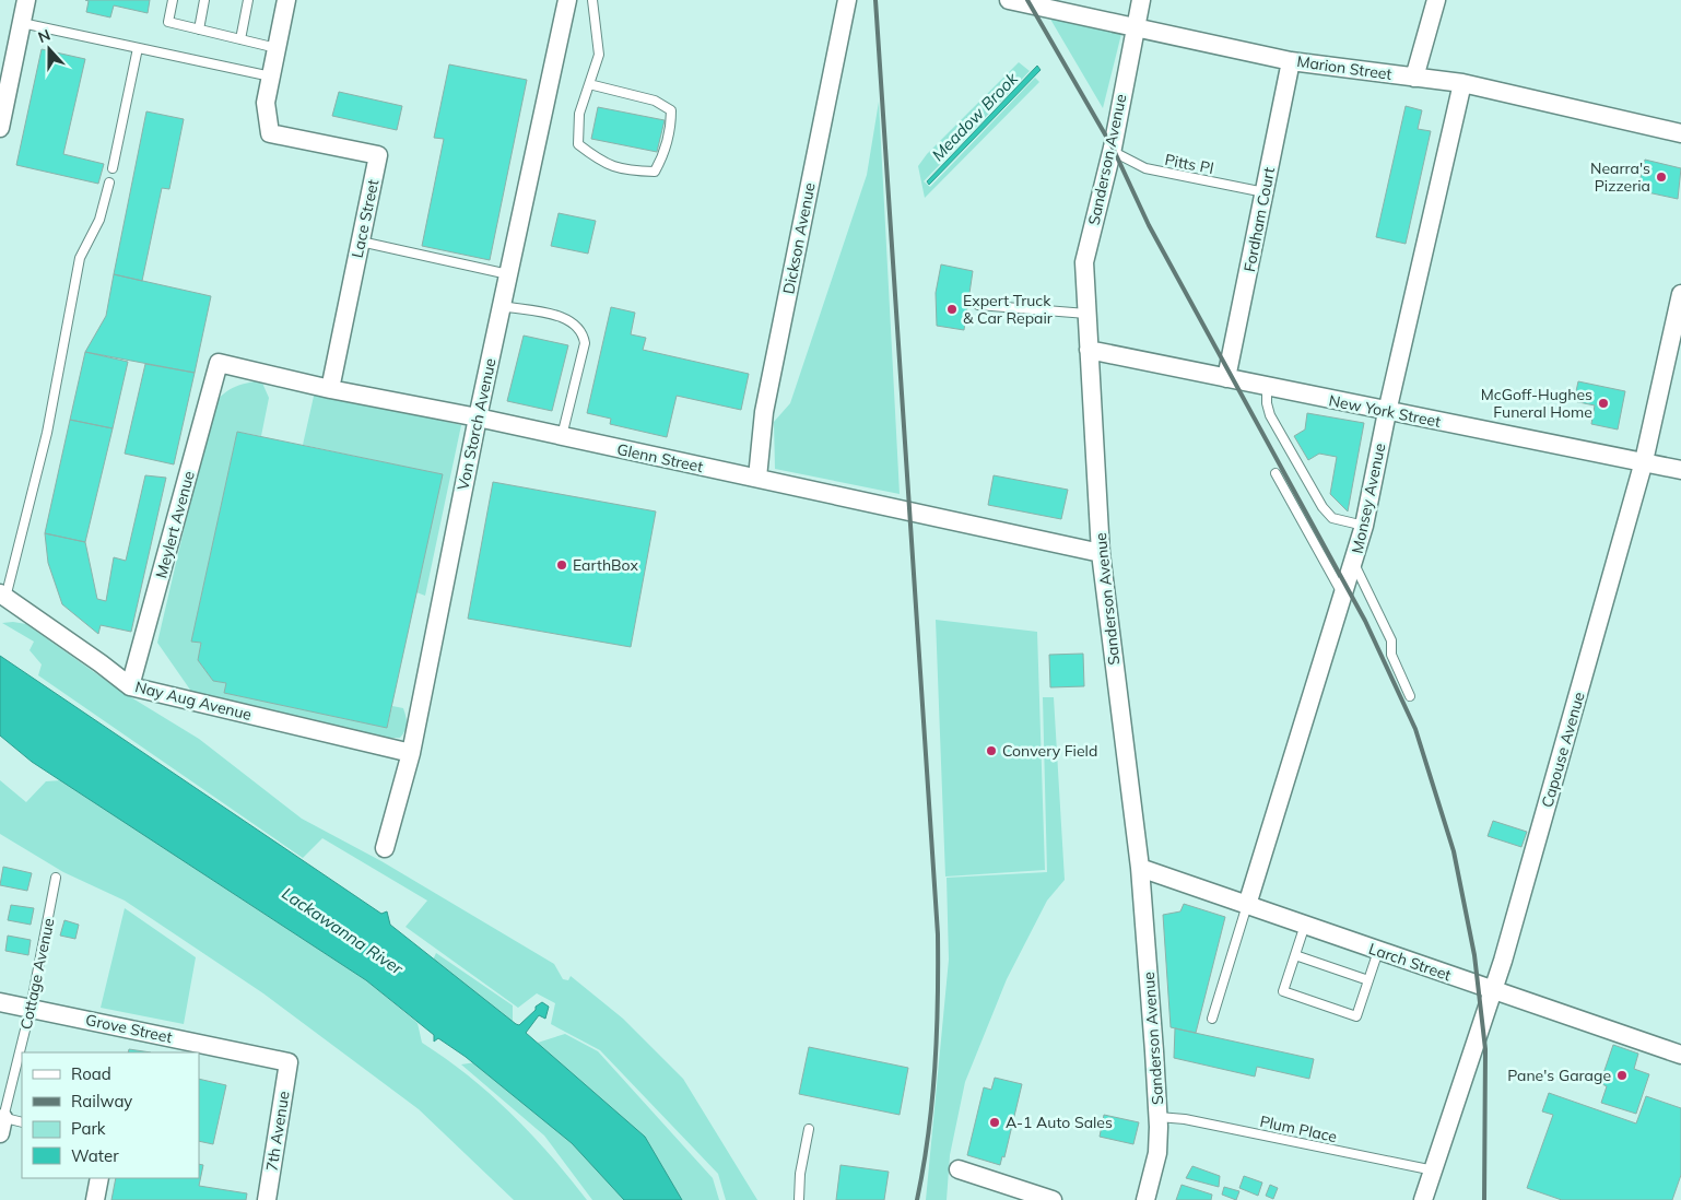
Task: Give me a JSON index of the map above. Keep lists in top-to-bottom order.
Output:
{
  "streets": {
    "street": [
      "Marion Street",
      "Sanderson Avenue",
      "Lace Street",
      "Fordham Court",
      "Dickson Avenue",
      "New York Street",
      "Von Storch Avenue",
      "Glenn Street",
      "Monsey Avenue",
      "Meylert Avenue",
      "Nay Aug Avenue",
      "Capouse Avenue",
      "Larch Street",
      "Grove Street",
      "7th Avenue"
    ],
    "lane": ["Pitts Pl", "Cottage Avenue", "Plum Place"]
  },
  "crossings": [
    ["Marion Street", "Sanderson Avenue"],
    ["Marion Street", "Fordham Court"],
    ["Marion Street", "Monsey Avenue"],
    ["Sanderson Avenue", "Pitts Pl"],
    ["Sanderson Avenue", "New York Street"],
    ["Sanderson Avenue", "Glenn Street"],
    ["Sanderson Avenue", "Larch Street"],
    ["Sanderson Avenue", "Plum Place"],
    ["Pitts Pl", "Fordham Court"],
    ["Lace Street", "Glenn Street"],
    ["Fordham Court", "New York Street"],
    ["Dickson Avenue", "Glenn Street"],
    ["New York Street", "Monsey Avenue"],
    ["New York Street", "Capouse Avenue"],
    ["Von Storch Avenue", "Glenn Street"],
    ["Von Storch Avenue", "Nay Aug Avenue"],
    ["Glenn Street", "Meylert Avenue"],
    ["Monsey Avenue", "Larch Street"],
    ["Meylert Avenue", "Nay Aug Avenue"],
    ["Capouse Avenue", "Larch Street"],
    ["Capouse Avenue", "Plum Place"],
    ["Cottage Avenue", "Grove Street"],
    ["Grove Street", "7th Avenue"]
  ],
  "water": ["Meadow Brook", "Lackawanna River"],
  "places": [
    "Nearra's Pizzeria",
    "Expert Truck & Car Repair",
    "McGoff-Hughes Funeral Home",
    "EarthBox",
    "Convery Field",
    "Pane's Garage",
    "A-1 Auto Sales"
  ],
  "legend": [
    "Road",
    "Railway",
    "Park",
    "Water"
  ],
  "north": "top"
}
